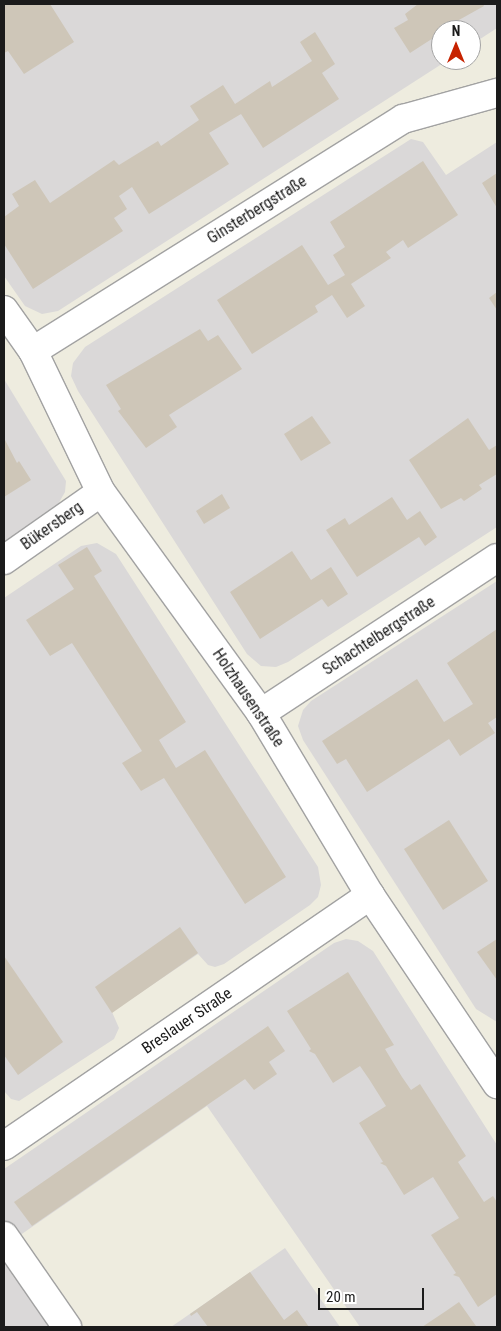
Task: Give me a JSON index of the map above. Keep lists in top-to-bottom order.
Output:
{
  "streets": {
    "street": [
      "Ginsterbergstraße",
      "Bükersberg",
      "Schachtelbergstraße",
      "Holzhausenstraße",
      "Breslauer Straße"
    ]
  },
  "crossings": [
    ["Ginsterbergstraße", "Holzhausenstraße"],
    ["Bükersberg", "Holzhausenstraße"],
    ["Schachtelbergstraße", "Holzhausenstraße"],
    ["Holzhausenstraße", "Breslauer Straße"]
  ],
  "scale_bar": "20 m",
  "north": "top"
}
